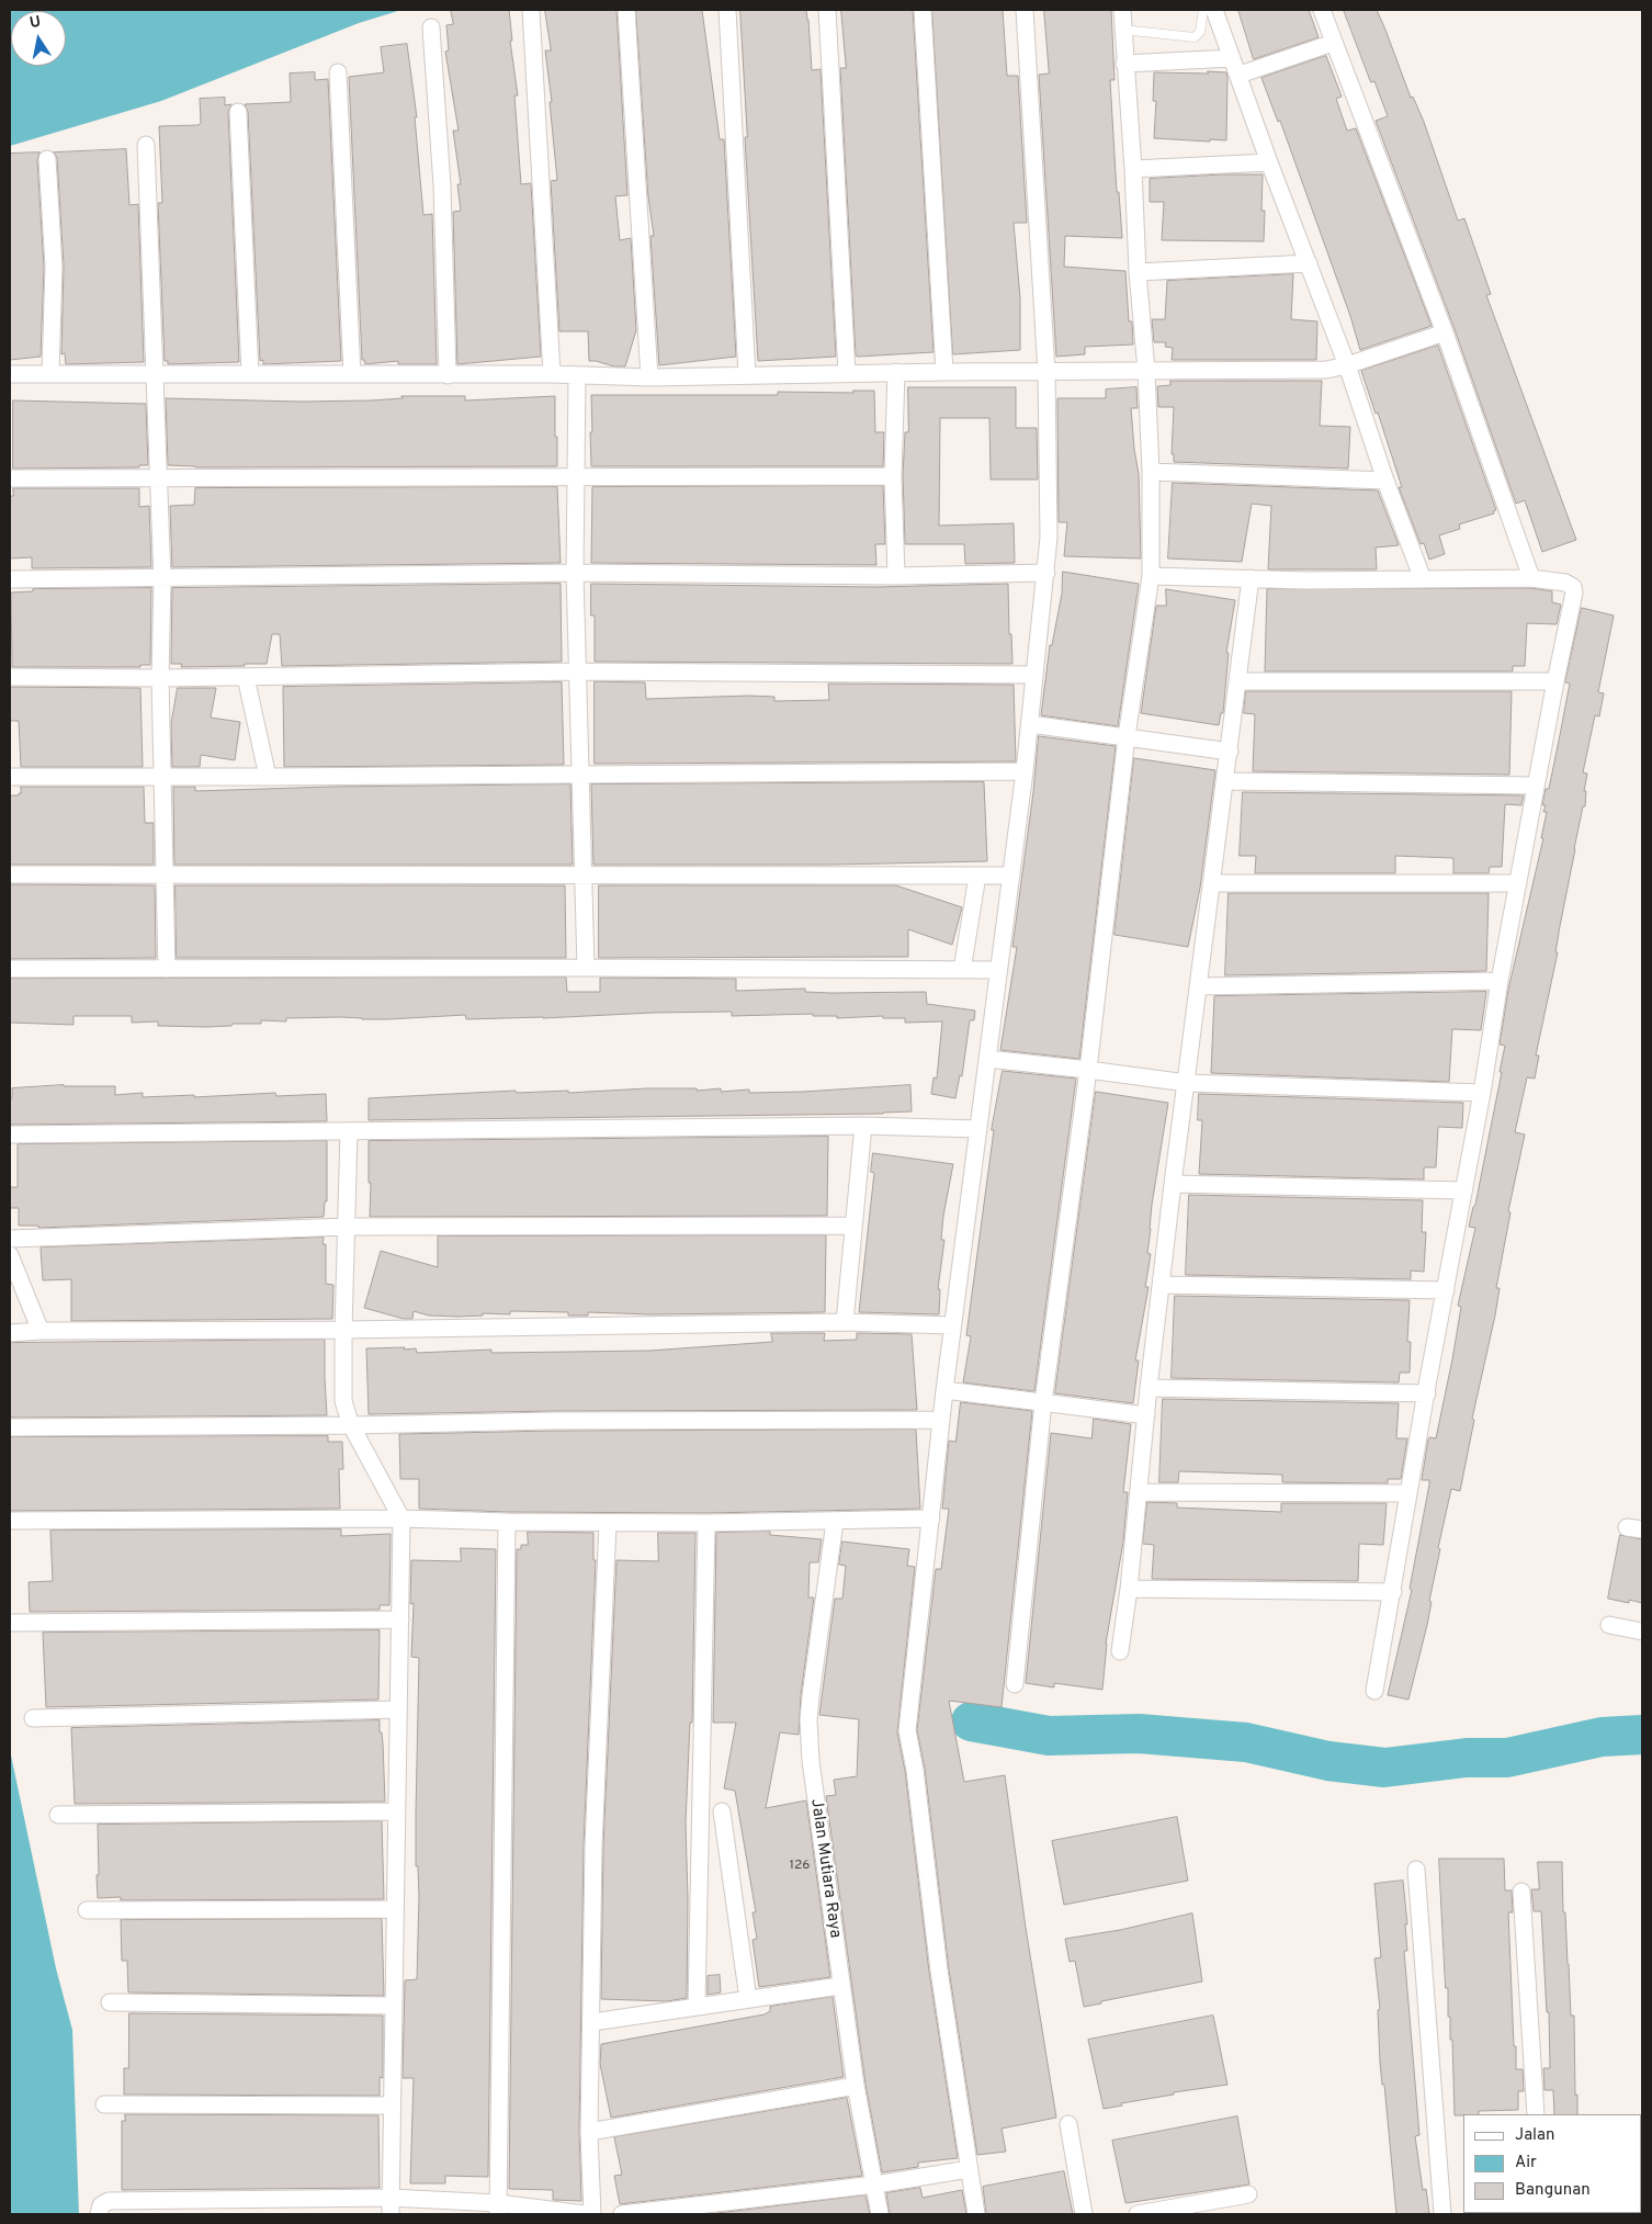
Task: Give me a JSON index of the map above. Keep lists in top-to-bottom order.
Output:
{
  "streets": {
    "street": ["Jalan Mutiara Raya"]
  },
  "house_numbers": ["126"],
  "legend": ["Jalan", "Air", "Bangunan"],
  "north": "top"
}
